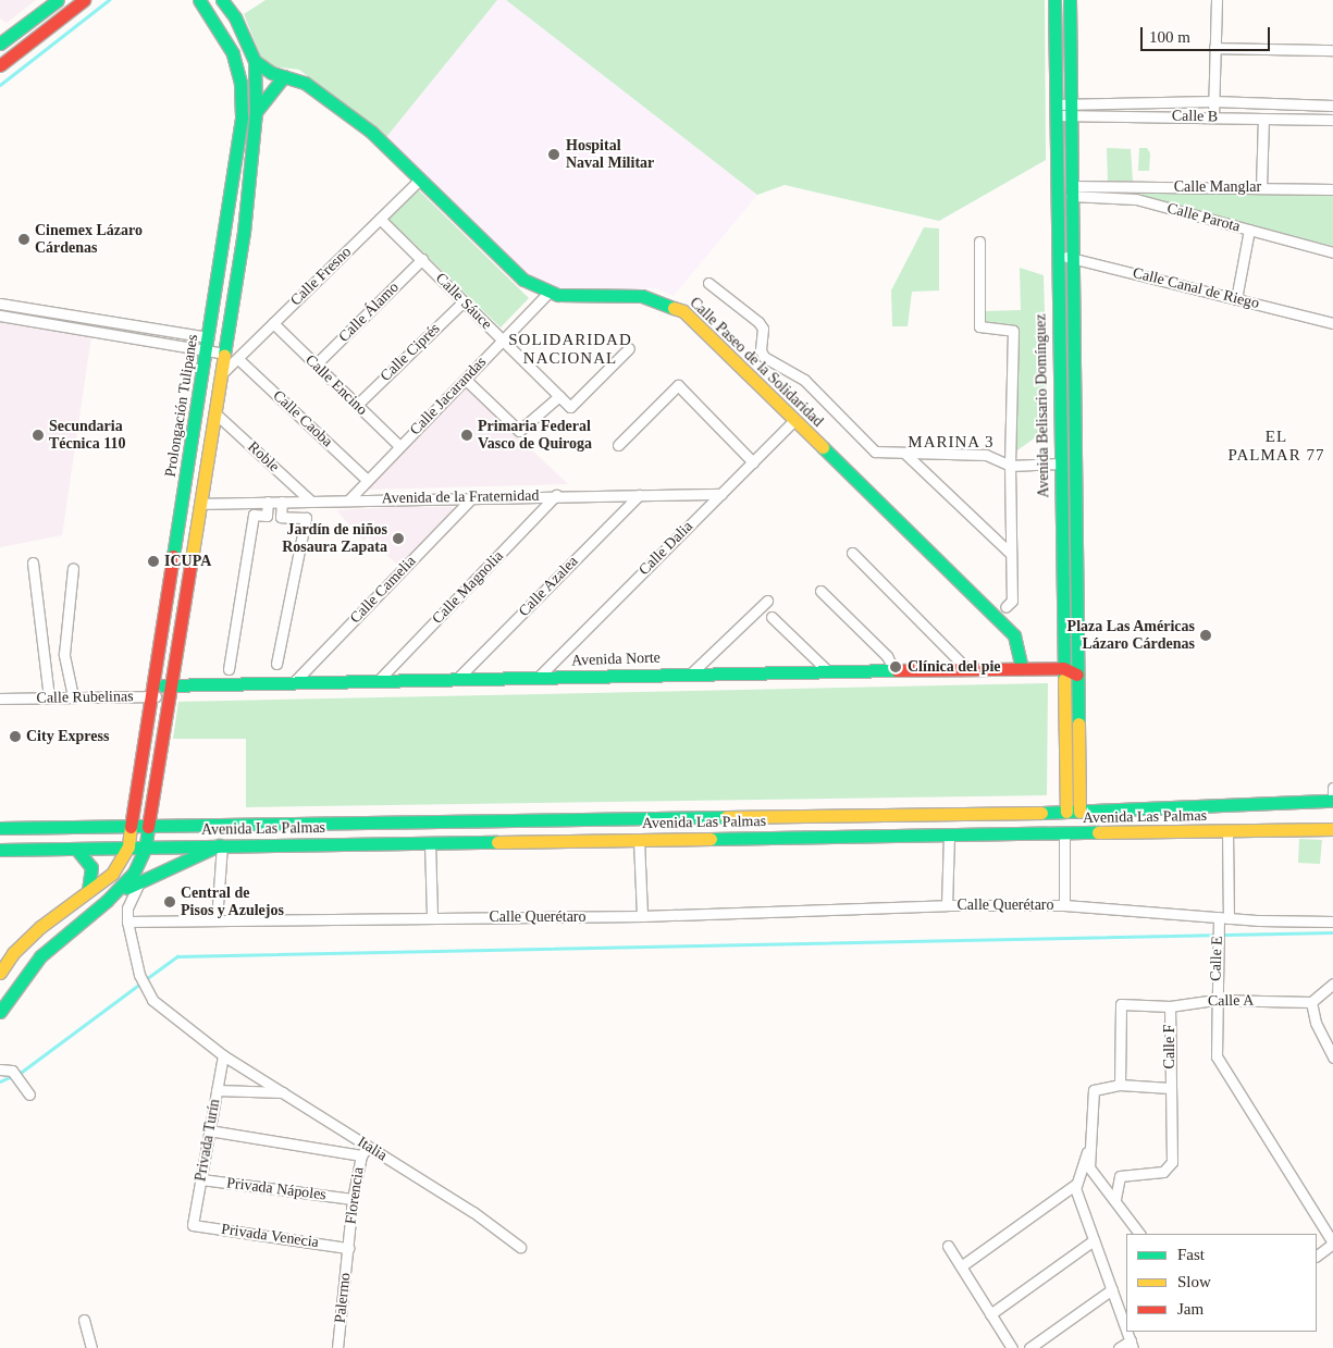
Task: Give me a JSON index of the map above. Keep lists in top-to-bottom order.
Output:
{
  "streets": {
    "main road": [
      "Calle Paseo de la Solidaridad",
      "Prolongación Tulipanes",
      "Avenida Belisario Domínguez",
      "Avenida Norte",
      "Avenida Las Palmas"
    ],
    "street": [
      "Calle B",
      "Calle Manglar",
      "Calle Parota",
      "Calle Fresno",
      "Calle Canal de Riego",
      "Calle Sáuce",
      "Calle Álamo",
      "Calle Ciprés",
      "Calle Encino",
      "Calle Jacarandas",
      "Calle Caoba",
      "Roble",
      "Avenida de la Fraternidad",
      "Calle Dalia",
      "Calle Azalea",
      "Calle Magnolia",
      "Calle Camelia",
      "Calle Rubelinas",
      "Calle Querétaro",
      "Calle E",
      "Calle A",
      "Calle F",
      "Privada Turín",
      "Italia",
      "Privada Nápoles",
      "Florencia",
      "Privada Venecia",
      "Palermo"
    ]
  },
  "crossings": [
    ["Calle B", "Avenida Belisario Domínguez"],
    ["Calle Manglar", "Calle Parota"],
    ["Calle Manglar", "Avenida Belisario Domínguez"],
    ["Calle Parota", "Avenida Belisario Domínguez"],
    ["Calle Fresno", "Calle Sáuce"],
    ["Calle Fresno", "Calle Paseo de la Solidaridad"],
    ["Calle Fresno", "Calle Encino"],
    ["Calle Fresno", "Calle Caoba"],
    ["Calle Canal de Riego", "Avenida Belisario Domínguez"],
    ["Calle Sáuce", "Calle Álamo"],
    ["Calle Sáuce", "Calle Ciprés"],
    ["Calle Sáuce", "Calle Jacarandas"],
    ["Calle Álamo", "Calle Encino"],
    ["Calle Ciprés", "Calle Encino"],
    ["Calle Paseo de la Solidaridad", "Calle Jacarandas"],
    ["Calle Paseo de la Solidaridad", "Calle Dalia"],
    ["Calle Paseo de la Solidaridad", "Avenida Norte"],
    ["Calle Encino", "Calle Jacarandas"],
    ["Calle Jacarandas", "Calle Caoba"],
    ["Calle Jacarandas", "Avenida de la Fraternidad"],
    ["Prolongación Tulipanes", "Avenida Norte"],
    ["Prolongación Tulipanes", "Calle Rubelinas"],
    ["Prolongación Tulipanes", "Avenida Las Palmas"],
    ["Avenida Belisario Domínguez", "Avenida Norte"],
    ["Avenida Belisario Domínguez", "Avenida Las Palmas"],
    ["Roble", "Avenida de la Fraternidad"],
    ["Avenida de la Fraternidad", "Calle Dalia"],
    ["Avenida de la Fraternidad", "Calle Azalea"],
    ["Avenida de la Fraternidad", "Calle Magnolia"],
    ["Avenida de la Fraternidad", "Calle Camelia"],
    ["Calle Dalia", "Avenida Norte"],
    ["Calle Azalea", "Avenida Norte"],
    ["Calle Magnolia", "Avenida Norte"],
    ["Calle Camelia", "Avenida Norte"],
    ["Avenida Norte", "Calle Rubelinas"],
    ["Avenida Las Palmas", "Calle Querétaro"],
    ["Avenida Las Palmas", "Calle E"],
    ["Calle Querétaro", "Calle E"],
    ["Calle Querétaro", "Italia"],
    ["Calle E", "Calle A"],
    ["Calle A", "Calle F"],
    ["Privada Turín", "Italia"],
    ["Privada Turín", "Privada Nápoles"],
    ["Privada Turín", "Privada Venecia"],
    ["Italia", "Florencia"],
    ["Privada Nápoles", "Florencia"],
    ["Florencia", "Privada Venecia"],
    ["Florencia", "Palermo"],
    ["Privada Venecia", "Palermo"]
  ],
  "districts": ["SOLIDARIDAD NACIONAL", "EL PALMAR 77", "MARINA 3"],
  "places": [
    "Hospital Naval Militar",
    "Cinemex Lázaro Cárdenas",
    "Secundaria Técnica 110",
    "Primaria Federal Vasco de Quiroga",
    "Jardín de niños Rosaura Zapata",
    "ICUPA",
    "Plaza Las Américas Lázaro Cárdenas",
    "Clínica del pie",
    "City Express",
    "Central de Pisos y Azulejos"
  ],
  "legend": ["Fast", "Slow", "Jam"],
  "scale_bar": "100 m"
}
